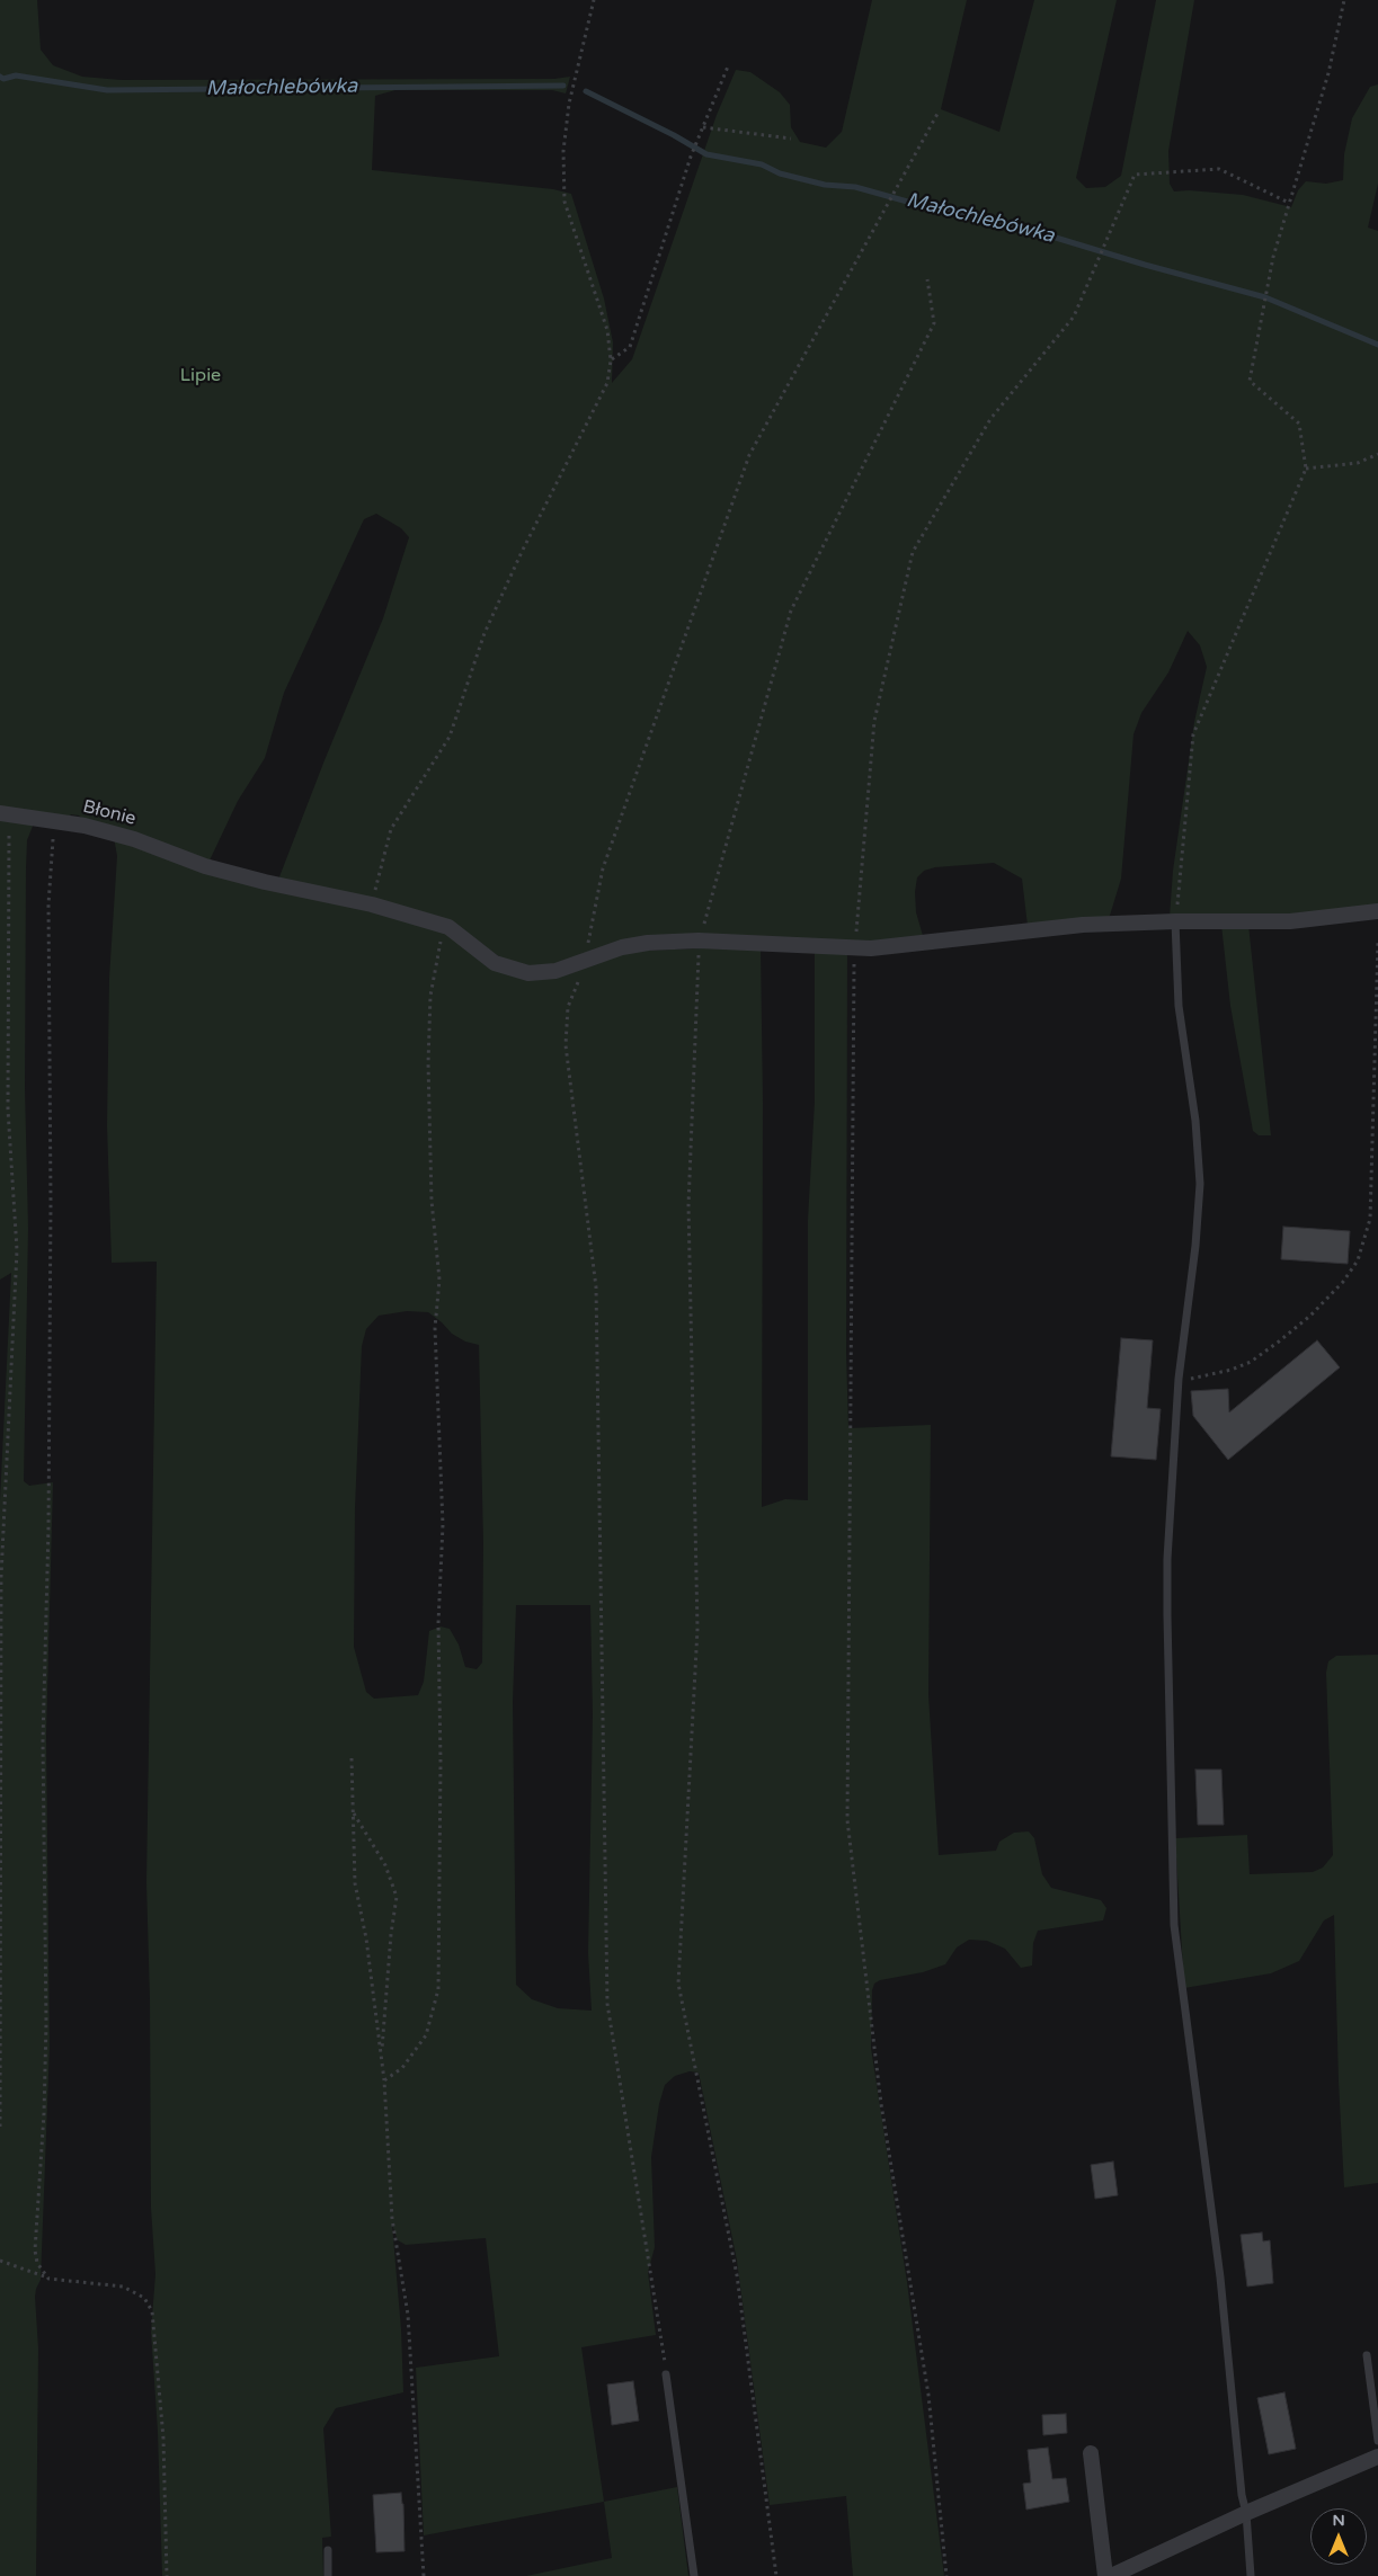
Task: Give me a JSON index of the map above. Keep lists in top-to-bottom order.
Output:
{
  "streets": {
    "street": ["Błonie"]
  },
  "water": ["Małochlebówka"],
  "parks": ["Lipie"],
  "north": "top"
}
